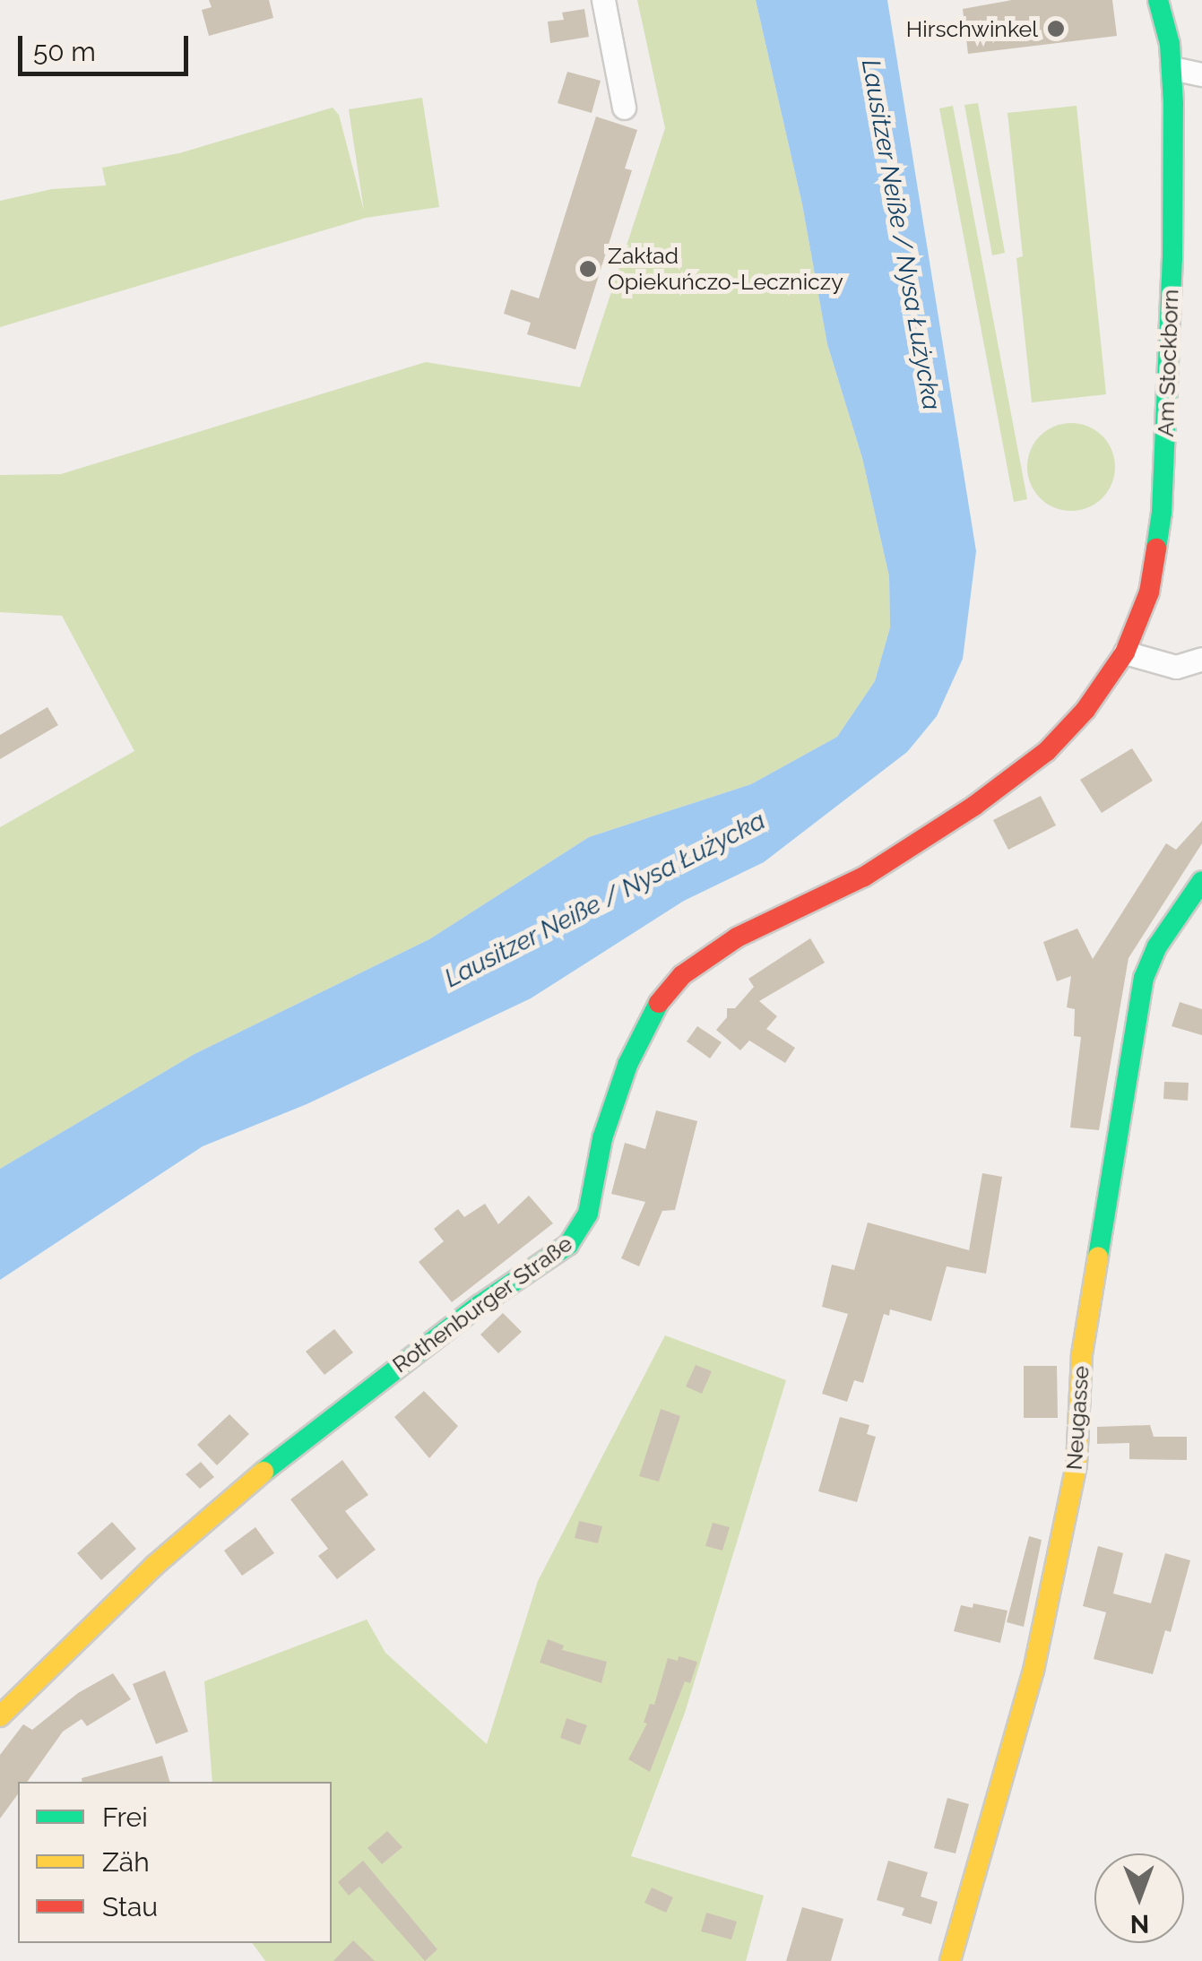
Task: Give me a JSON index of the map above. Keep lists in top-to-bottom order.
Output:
{
  "streets": {
    "street": ["Am Stockborn", "Rothenburger Straße", "Neugasse"]
  },
  "crossings": [
    ["Am Stockborn", "Rothenburger Straße"]
  ],
  "water": ["Lausitzer Neiße / Nysa Łużycka"],
  "places": ["Hirschwinkel", "Zakład Opiekuńczo-Leczniczy"],
  "legend": ["Frei", "Zäh", "Stau"],
  "scale_bar": "50 m",
  "north": "bottom"
}
